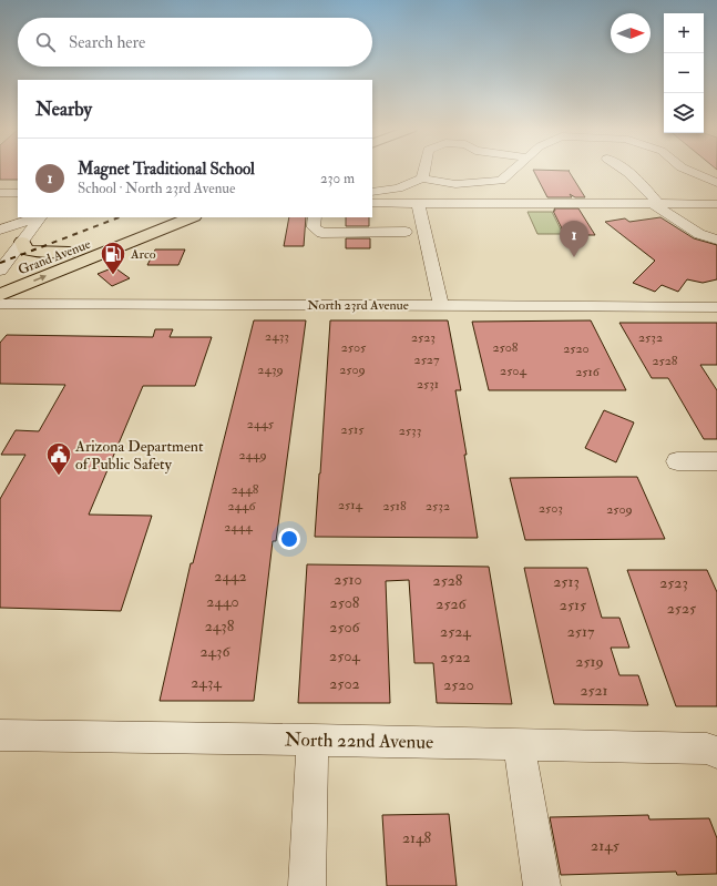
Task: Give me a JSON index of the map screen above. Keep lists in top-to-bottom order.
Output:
{
  "streets": {
    "main road": ["Grand Avenue"],
    "street": ["North 23rd Avenue", "North 22nd Avenue"]
  },
  "places": {
    "fuel station": ["Arco"],
    "public building": ["Arizona Department of Public Safety"]
  },
  "house_numbers": [
    "2433",
    "2523",
    "2532",
    "2505",
    "2508",
    "2520",
    "2527",
    "2528",
    "2439",
    "2509",
    "2504",
    "2516",
    "2531",
    "2445",
    "2515",
    "2533",
    "2449",
    "2448",
    "2514",
    "2446",
    "2518",
    "2532",
    "2503",
    "2509",
    "2444",
    "2442",
    "2510",
    "2528",
    "2513",
    "2523",
    "2440",
    "2508",
    "2526",
    "2515",
    "2525",
    "2438",
    "2506",
    "2524",
    "2517",
    "2436",
    "2504",
    "2522",
    "2519",
    "2434",
    "2502",
    "2520",
    "2521",
    "2148",
    "2145"
  ],
  "north": "right",
  "page": {
    "map_buttons": ["+", "−"],
    "search": "Search here",
    "heading": "Nearby",
    "list": [
      {
        "mark": "1",
        "name": "Magnet Traditional School",
        "note": "School · North 23rd Avenue",
        "value": "230 m"
      }
    ],
    "pins": "1"
  }
}
